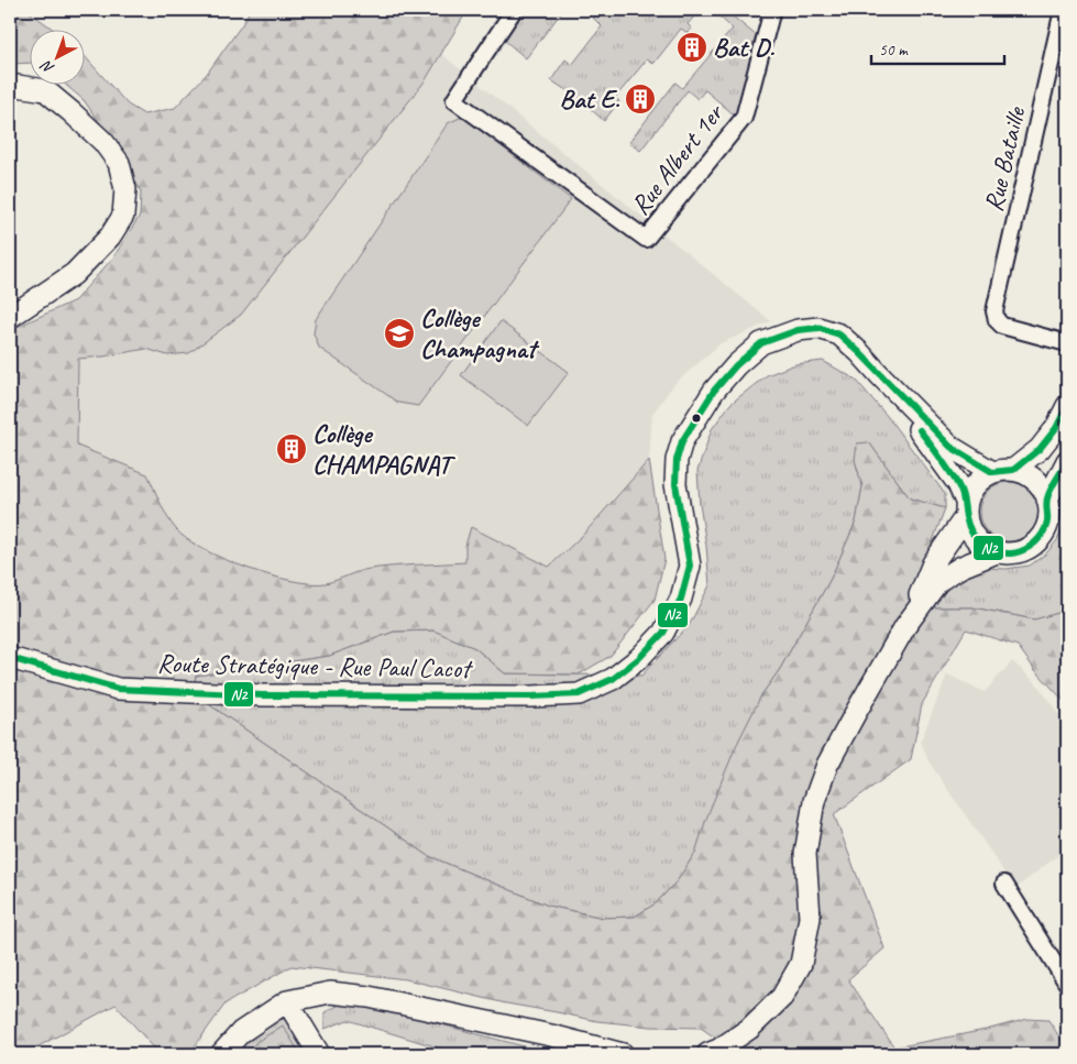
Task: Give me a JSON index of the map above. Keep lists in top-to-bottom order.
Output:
{
  "streets": {
    "street": ["Rue Albert 1er", "Rue Bataille", "Route Stratégique - Rue Paul Cacot"]
  },
  "places": {
    "building": ["Bat D.", "Bat E.", "Collège CHAMPAGNAT"],
    "school or university": ["Collège Champagnat"]
  },
  "lines": ["transit line N2"],
  "scale_bar": "50 m",
  "north": "bottom left"
}
